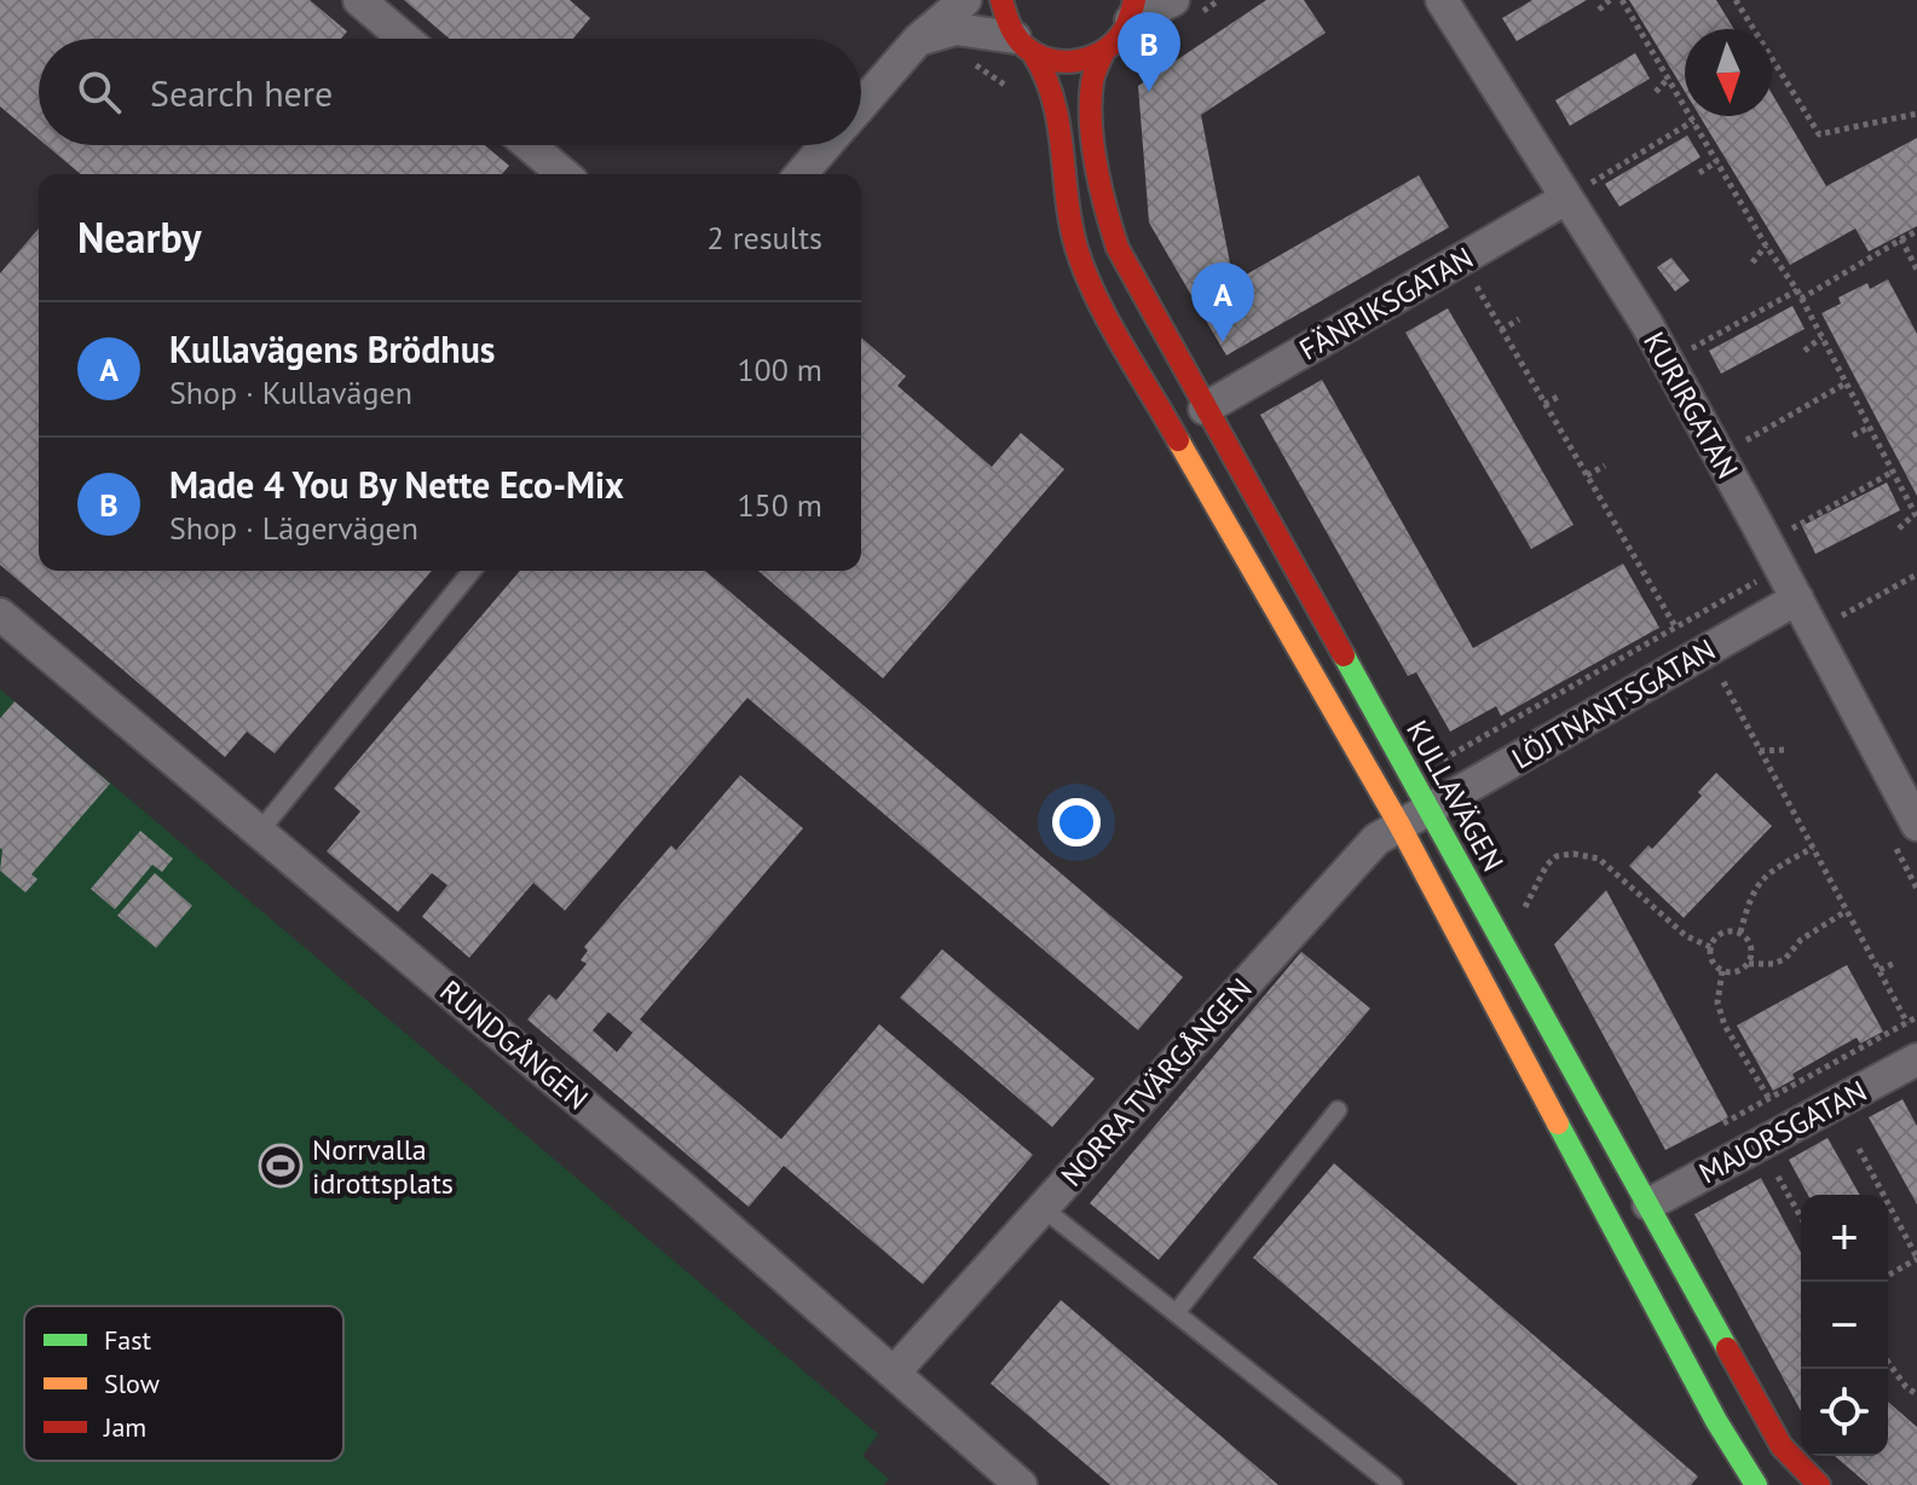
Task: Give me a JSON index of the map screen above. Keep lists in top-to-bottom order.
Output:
{
  "streets": {
    "street": [
      "FÄNRIKSGATAN",
      "KURIRGATAN",
      "LÖJTNANTSGATAN",
      "KULLAVÄGEN",
      "RUNDGÅNGEN",
      "NORRA TVÄRGÅNGEN",
      "MAJORSGATAN"
    ]
  },
  "crossings": [
    ["FÄNRIKSGATAN", "KURIRGATAN"],
    ["FÄNRIKSGATAN", "KULLAVÄGEN"],
    ["KURIRGATAN", "LÖJTNANTSGATAN"],
    ["LÖJTNANTSGATAN", "KULLAVÄGEN"],
    ["LÖJTNANTSGATAN", "NORRA TVÄRGÅNGEN"],
    ["KULLAVÄGEN", "NORRA TVÄRGÅNGEN"],
    ["KULLAVÄGEN", "MAJORSGATAN"],
    ["RUNDGÅNGEN", "NORRA TVÄRGÅNGEN"]
  ],
  "places": {
    "sports": ["Norrvalla idrottsplats"]
  },
  "legend": ["Fast", "Slow", "Jam"],
  "north": "bottom",
  "page": {
    "pins": ["B", "A"],
    "search": "Search here",
    "heading": ["Nearby", "2 results"],
    "list": [
      {
        "mark": "A",
        "name": "Kullavägens Brödhus",
        "note": "Shop · Kullavägen",
        "value": "100 m"
      },
      {
        "mark": "B",
        "name": "Made 4 You By Nette Eco-Mix",
        "note": "Shop · Lägervägen",
        "value": "150 m"
      }
    ],
    "map_buttons": ["+", "−"]
  }
}
